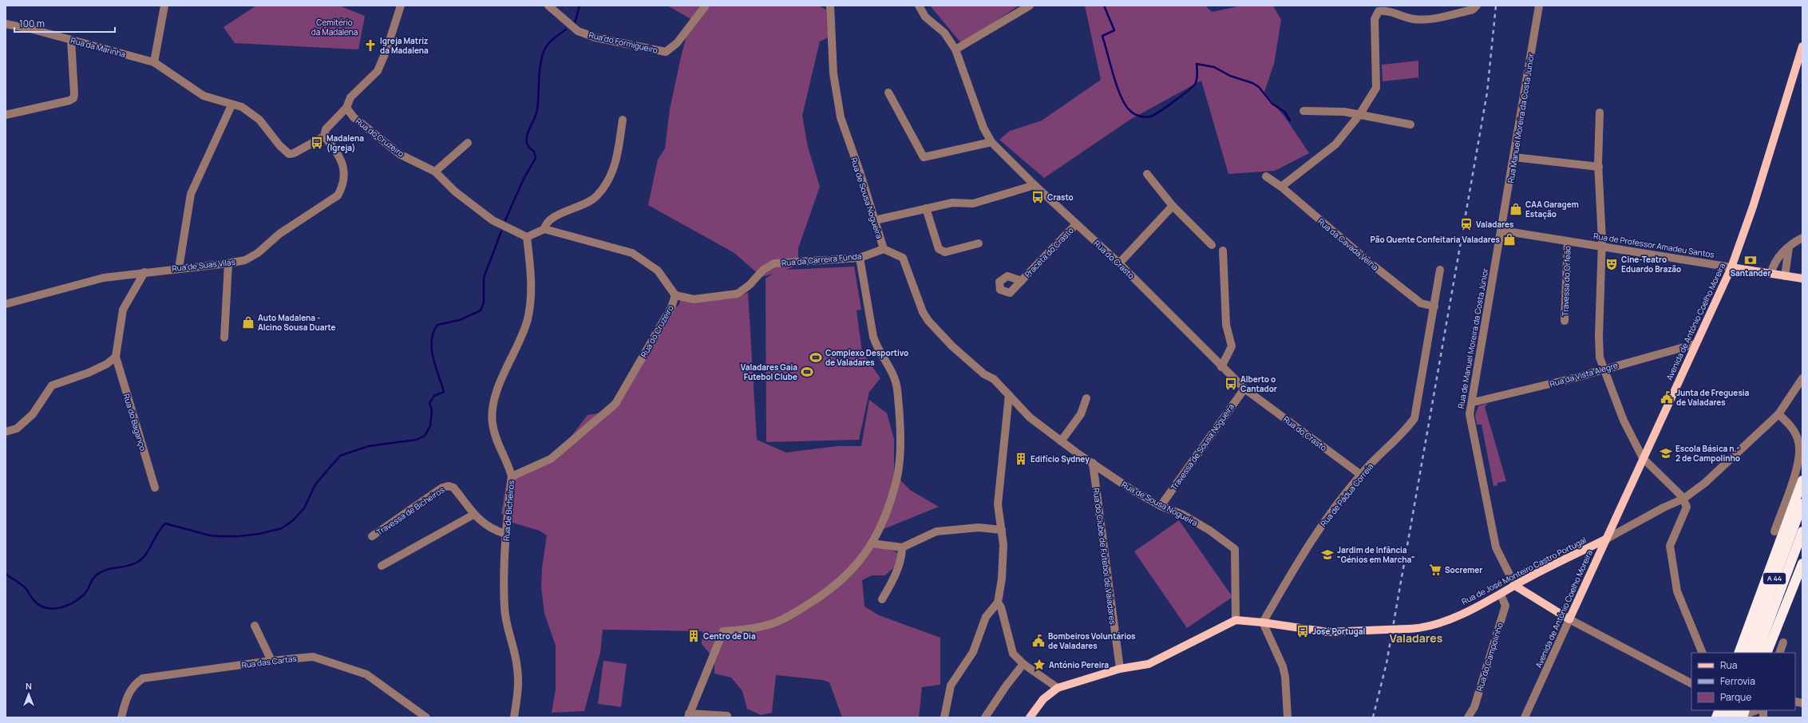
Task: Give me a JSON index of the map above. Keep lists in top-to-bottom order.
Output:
{
  "streets": {
    "highway": ["A 44"],
    "main road": ["Rua de Professor Amadeu Santos", "Avenida de António Coelho Moreira", "Rua de José Monteiro Castro Portugal"],
    "street": [
      "Rua do Formigueiro",
      "Rua da Marinha",
      "Rua Manuel Moreira da Costa Júnior",
      "Rua do Cruzeiro",
      "Rua de Sousa Nogueira",
      "Rua da Cavada Velha",
      "Praceta do Crasto",
      "Rua da Carreira Funda",
      "Rua do Crasto",
      "Rua de Suas Vílas",
      "Travessa do Orfeão",
      "Rua de Manuel Moreira da Costa Júnior",
      "Rua da Vista Alegre",
      "Rua do Baganço",
      "Travessa de Sousa Nogueira",
      "Rua de Pádua Correia",
      "Travessa de Bicheiros",
      "Rua de Bicheiros",
      "Rua do Clube de Futebol de Valadares",
      "Rua do Campolinho",
      "Rua das Cartas"
    ]
  },
  "crossings": [
    ["Rua da Marinha", "Rua de Suas Vílas"],
    ["Rua Manuel Moreira da Costa Júnior", "Rua de Professor Amadeu Santos"],
    ["Rua Manuel Moreira da Costa Júnior", "Rua de Manuel Moreira da Costa Júnior"],
    ["Rua do Cruzeiro", "Rua da Carreira Funda"],
    ["Rua do Cruzeiro", "Rua de Bicheiros"],
    ["Rua de Sousa Nogueira", "Rua da Carreira Funda"],
    ["Rua de Sousa Nogueira", "Travessa de Sousa Nogueira"],
    ["Rua de Sousa Nogueira", "Rua do Clube de Futebol de Valadares"],
    ["Rua de Sousa Nogueira", "Rua de José Monteiro Castro Portugal"],
    ["Rua da Cavada Velha", "Rua de Pádua Correia"],
    ["Rua de Professor Amadeu Santos", "Travessa do Orfeão"],
    ["Rua de Professor Amadeu Santos", "Avenida de António Coelho Moreira"],
    ["Rua de Professor Amadeu Santos", "Rua de Manuel Moreira da Costa Júnior"],
    ["Praceta do Crasto", "Rua do Crasto"],
    ["Rua do Crasto", "Travessa de Sousa Nogueira"],
    ["Rua do Crasto", "Rua de Pádua Correia"],
    ["Avenida de António Coelho Moreira", "Rua da Vista Alegre"],
    ["Avenida de António Coelho Moreira", "Rua de José Monteiro Castro Portugal"],
    ["Rua de Manuel Moreira da Costa Júnior", "Rua da Vista Alegre"],
    ["Rua de Manuel Moreira da Costa Júnior", "Rua de José Monteiro Castro Portugal"],
    ["Rua de Pádua Correia", "Rua de José Monteiro Castro Portugal"],
    ["Travessa de Bicheiros", "Rua de Bicheiros"],
    ["Rua de José Monteiro Castro Portugal", "Rua do Campolinho"]
  ],
  "districts": ["Valadares"],
  "parks": ["Cemitério da Madalena"],
  "places": {
    "church": ["Igreja Matriz da Madalena"],
    "bus stop": [
      "Madalena (Igreja)",
      "Crasto",
      "Alberto o Cantador",
      "José Portugal"
    ],
    "shop": ["CAA Garagem Estação", "Pão Quente Confeitaria Valadares", "Auto Madalena - Alcino Sousa Duarte"],
    "station": ["Valadares"],
    "bank": ["Santander"],
    "theatre": ["Cine-Teatro Eduardo Brazão"],
    "sports": ["Complexo Desportivo de Valadares", "Valadares Gaia Futebol Clube"],
    "public building": ["Junta de Freguesia de Valadares", "Bombeiros Voluntários de Valadares"],
    "school or university": ["Escola Básica n.º 2 de Campolinho", "Jardim de Infância \"Génios em Marcha\""],
    "building": ["Edifício Sydney", "Centro de Dia"],
    "supermarket": ["Socremer"],
    "place": ["António Pereira"]
  },
  "legend": ["Rua", "Ferrovia", "Parque"],
  "scale_bar": "100 m",
  "north": "top"
}
